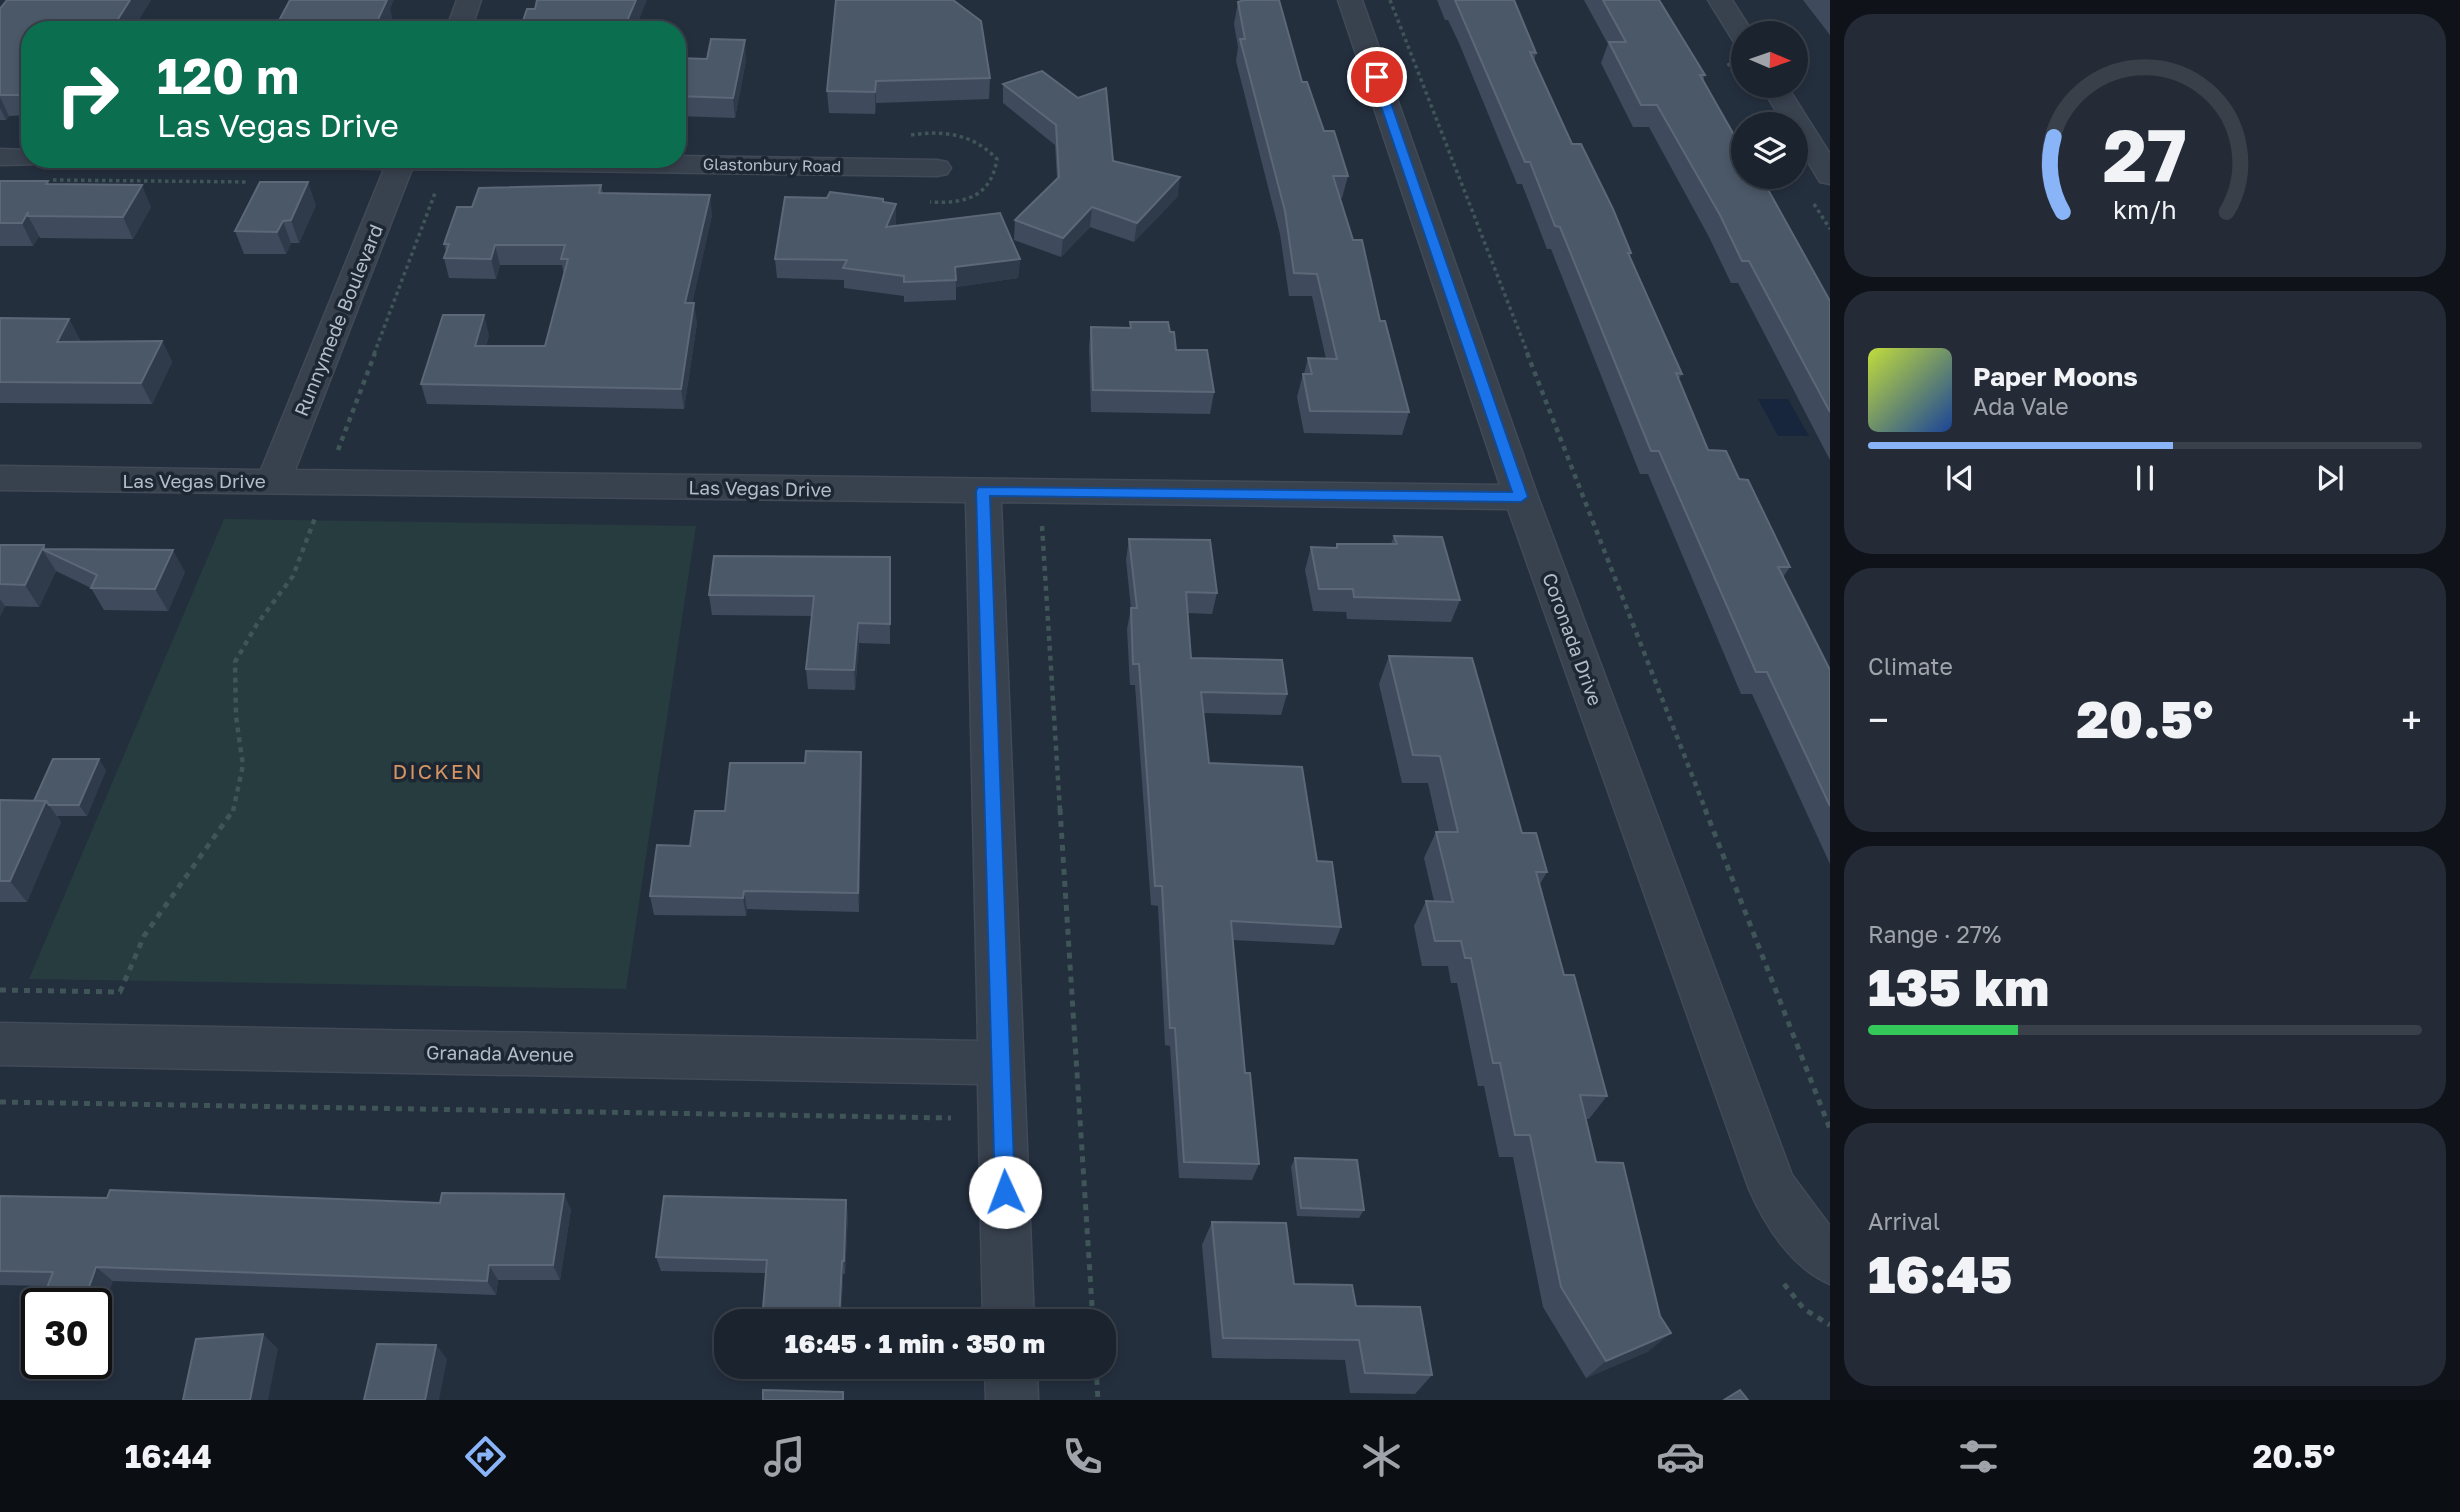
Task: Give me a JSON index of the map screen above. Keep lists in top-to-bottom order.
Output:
{
  "streets": {
    "street": [
      "Glastonbury Road",
      "Runnymede Boulevard",
      "Las Vegas Drive",
      "Coronada Drive",
      "Granada Avenue"
    ]
  },
  "crossings": [
    ["Runnymede Boulevard", "Las Vegas Drive"],
    ["Las Vegas Drive", "Coronada Drive"]
  ],
  "districts": ["DICKEN"],
  "north": "right",
  "page": {
    "turn": ["120 m", "Las Vegas Drive"],
    "song": ["Paper Moons", "Ada Vale"],
    "tile": [
      "Climate",
      ["Range · 27%", "135 km"],
      ["Arrival", "16:45"]
    ],
    "heat": ["−", "20.5°", "+"],
    "limit": "30",
    "trip": "16:45 · 1 min · 350 m",
    "tabs": ["16:44", "20.5°"],
    "gauge": ["27", "km/h"]
  }
}
